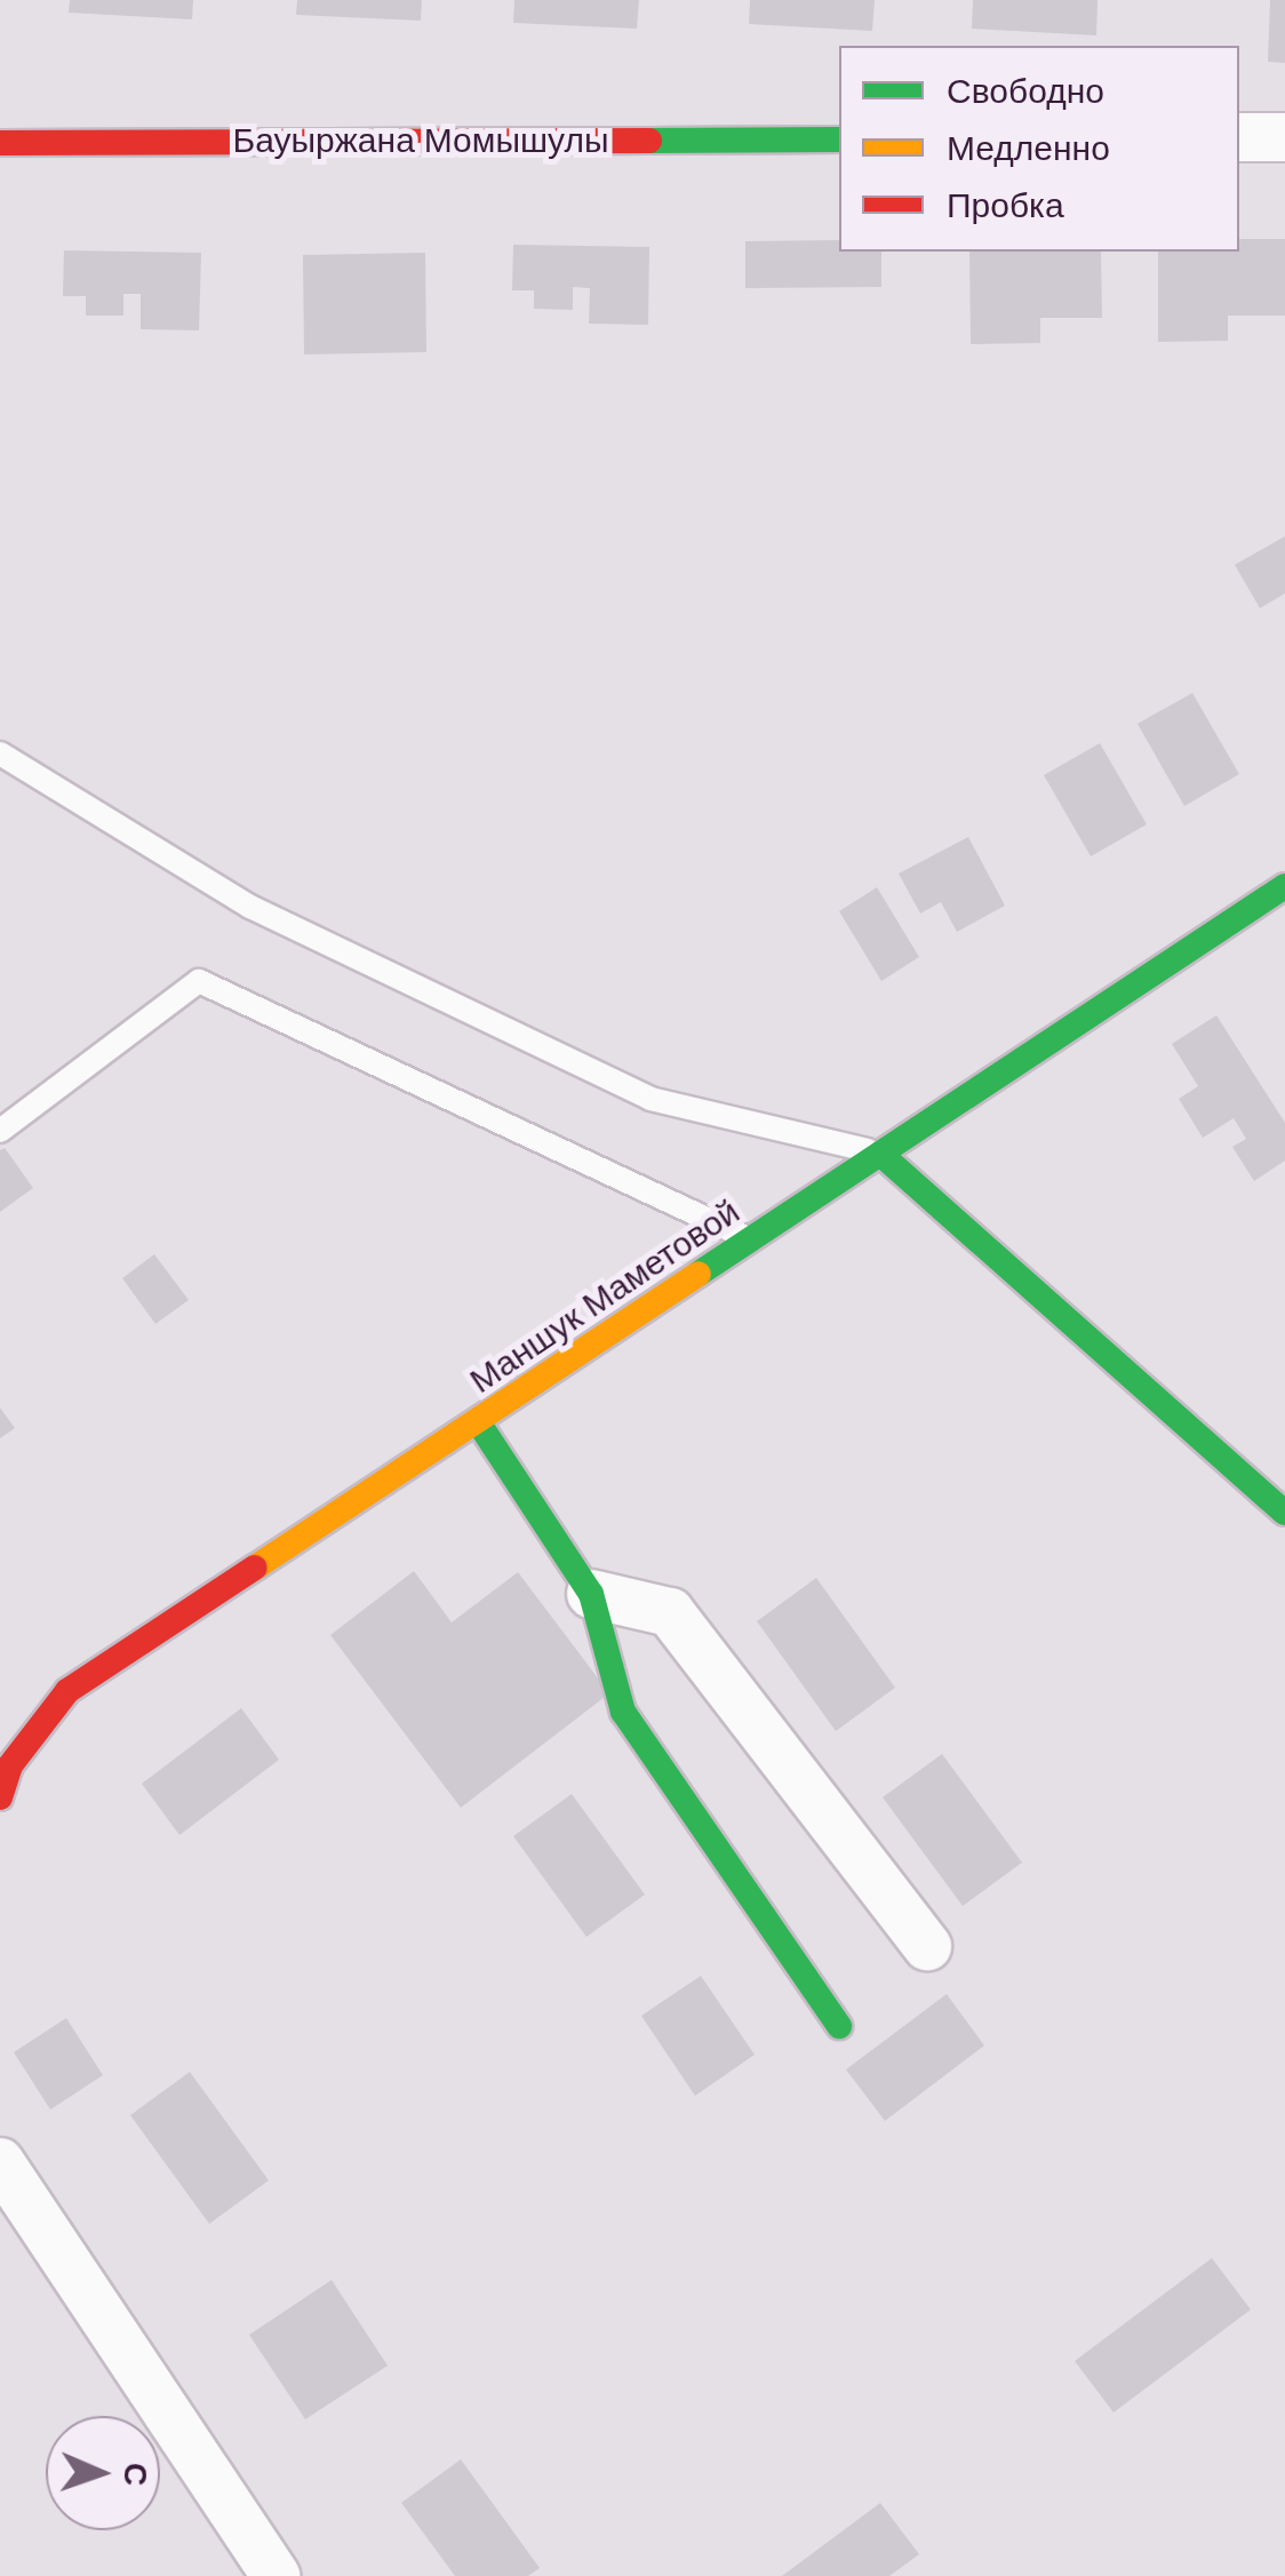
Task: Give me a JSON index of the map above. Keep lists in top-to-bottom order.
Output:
{
  "streets": {
    "street": ["Бауыржана Момышулы", "Маншук Маметовой"]
  },
  "legend": ["Свободно", "Медленно", "Пробка"],
  "north": "right"
}
